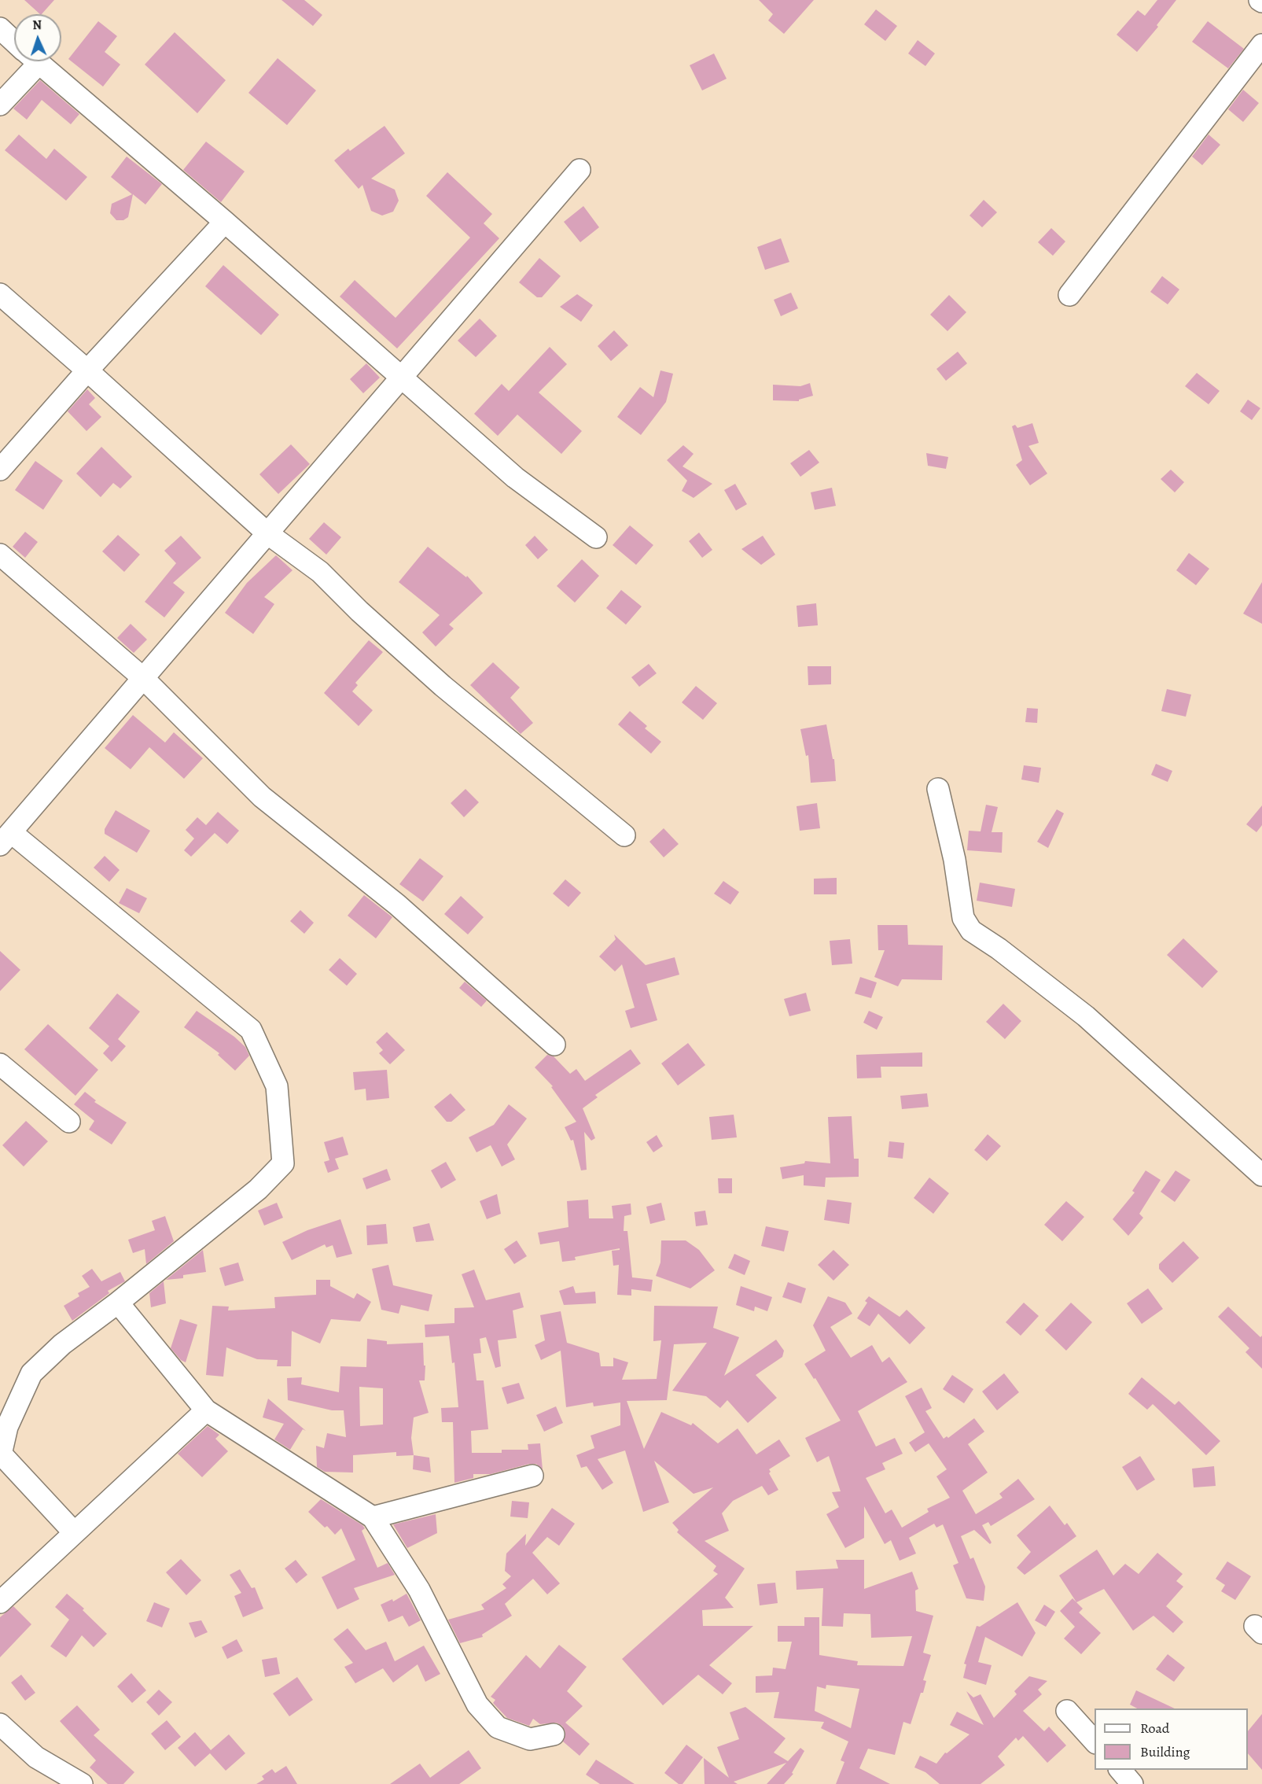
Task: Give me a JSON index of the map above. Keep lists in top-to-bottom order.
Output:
{
  "legend": ["Road", "Building"],
  "north": "top"
}
